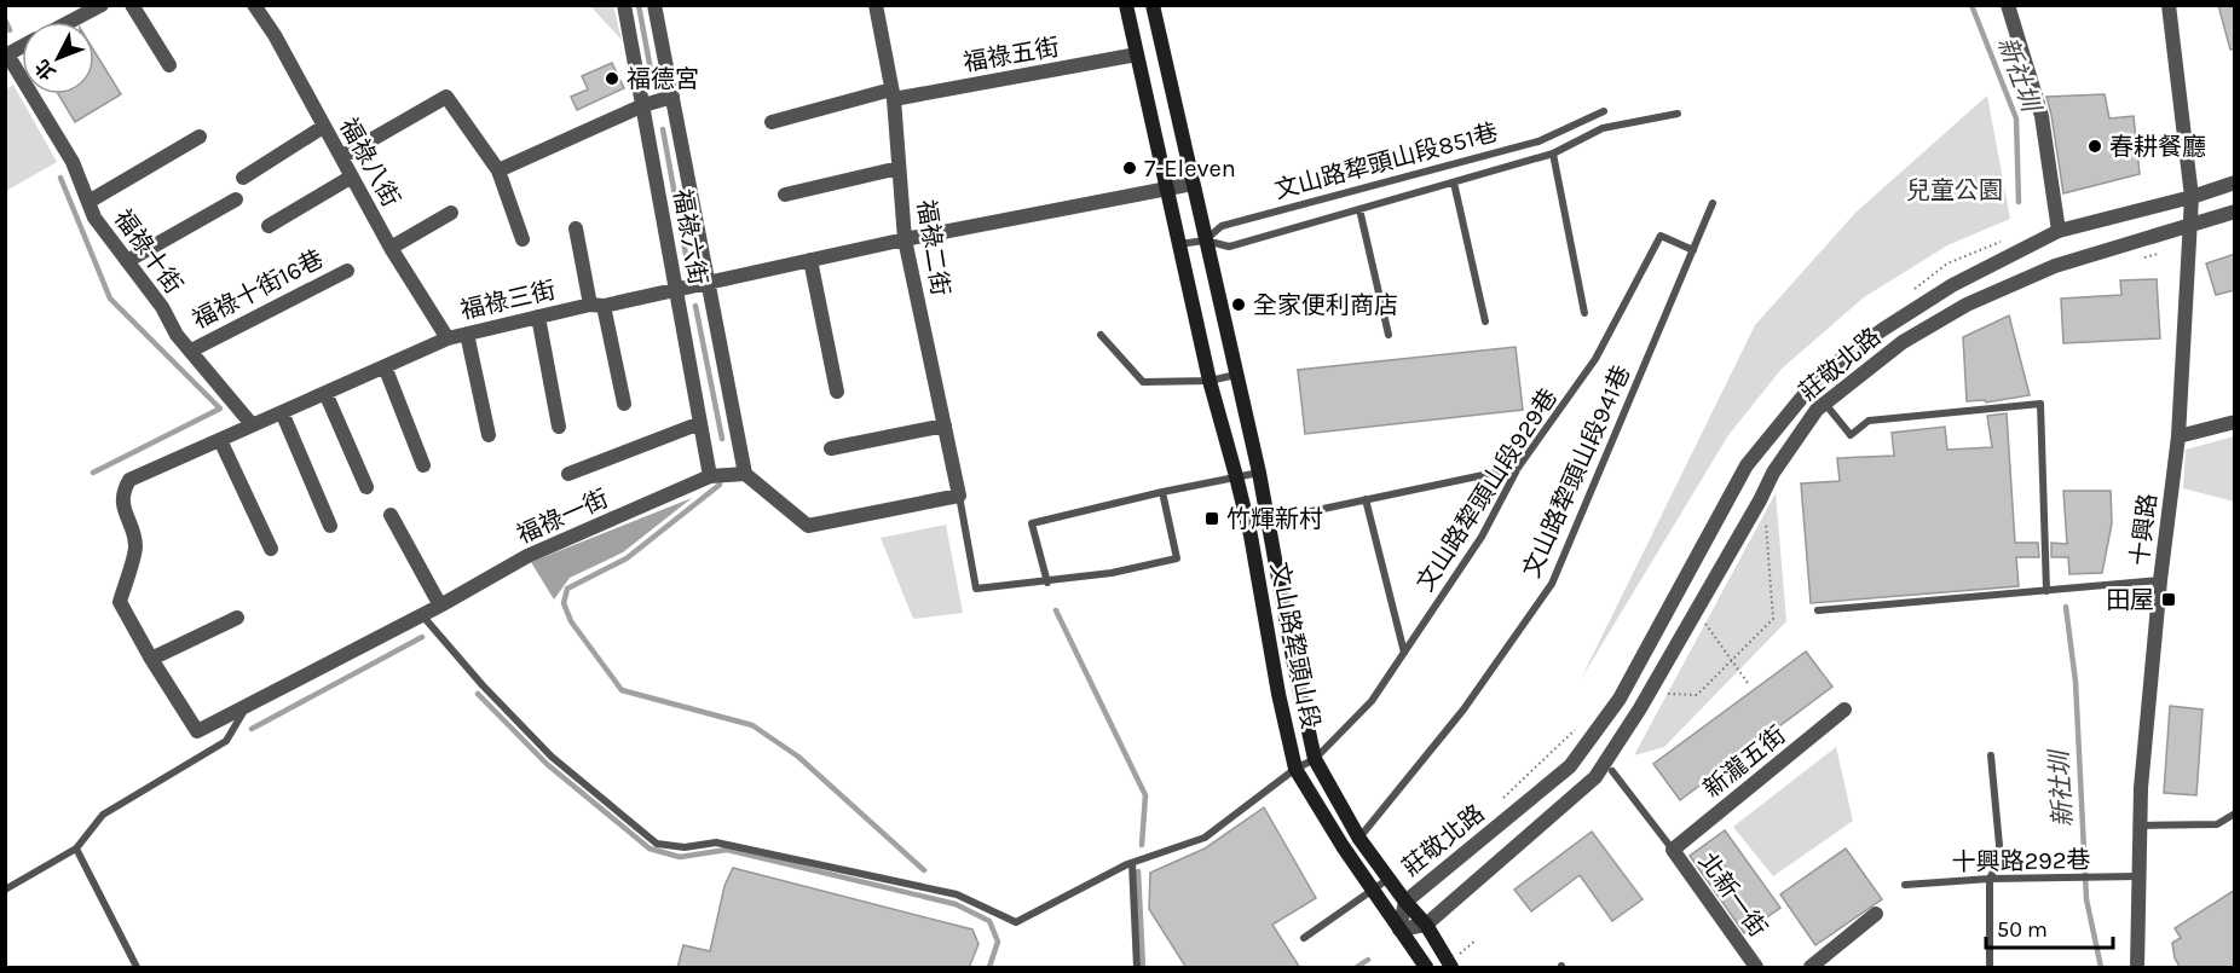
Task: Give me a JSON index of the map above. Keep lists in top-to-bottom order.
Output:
{
  "streets": {
    "main road": ["文山路犂頭山段"],
    "street": [
      "福祿五街",
      "福祿八街",
      "福祿六街",
      "福祿二街",
      "福祿十街",
      "福祿十街16巷",
      "福祿三街",
      "莊敬北路",
      "福祿一街",
      "十興路",
      "新瀧五街",
      "北新一街"
    ],
    "lane": [
      "文山路犂頭山段851巷",
      "文山路犂頭山段941巷",
      "文山路犂頭山段929巷",
      "十興路292巷"
    ]
  },
  "crossings": [
    ["福祿五街", "福祿二街"],
    ["福祿五街", "文山路犂頭山段"],
    ["文山路犂頭山段851巷", "文山路犂頭山段"],
    ["福祿八街", "福祿三街"],
    ["福祿六街", "福祿三街"],
    ["福祿六街", "福祿一街"],
    ["福祿二街", "福祿三街"],
    ["福祿十街", "福祿十街16巷"],
    ["福祿十街", "福祿三街"],
    ["福祿三街", "福祿一街"],
    ["福祿三街", "文山路犂頭山段"],
    ["莊敬北路", "十興路"],
    ["莊敬北路", "文山路犂頭山段"],
    ["文山路犂頭山段941巷", "文山路犂頭山段929巷"],
    ["文山路犂頭山段941巷", "文山路犂頭山段"],
    ["文山路犂頭山段929巷", "福祿一街"],
    ["文山路犂頭山段929巷", "文山路犂頭山段"],
    ["十興路", "十興路292巷"],
    ["新瀧五街", "北新一街"]
  ],
  "water": ["新社圳"],
  "parks": ["兒童公園"],
  "places": {
    "other": [
      "福德宮",
      "春耕餐廳",
      "7-Eleven",
      "全家便利商店"
    ],
    "transit": ["竹輝新村", "田屋"]
  },
  "scale_bar": "50 m",
  "north": "bottom left"
}
